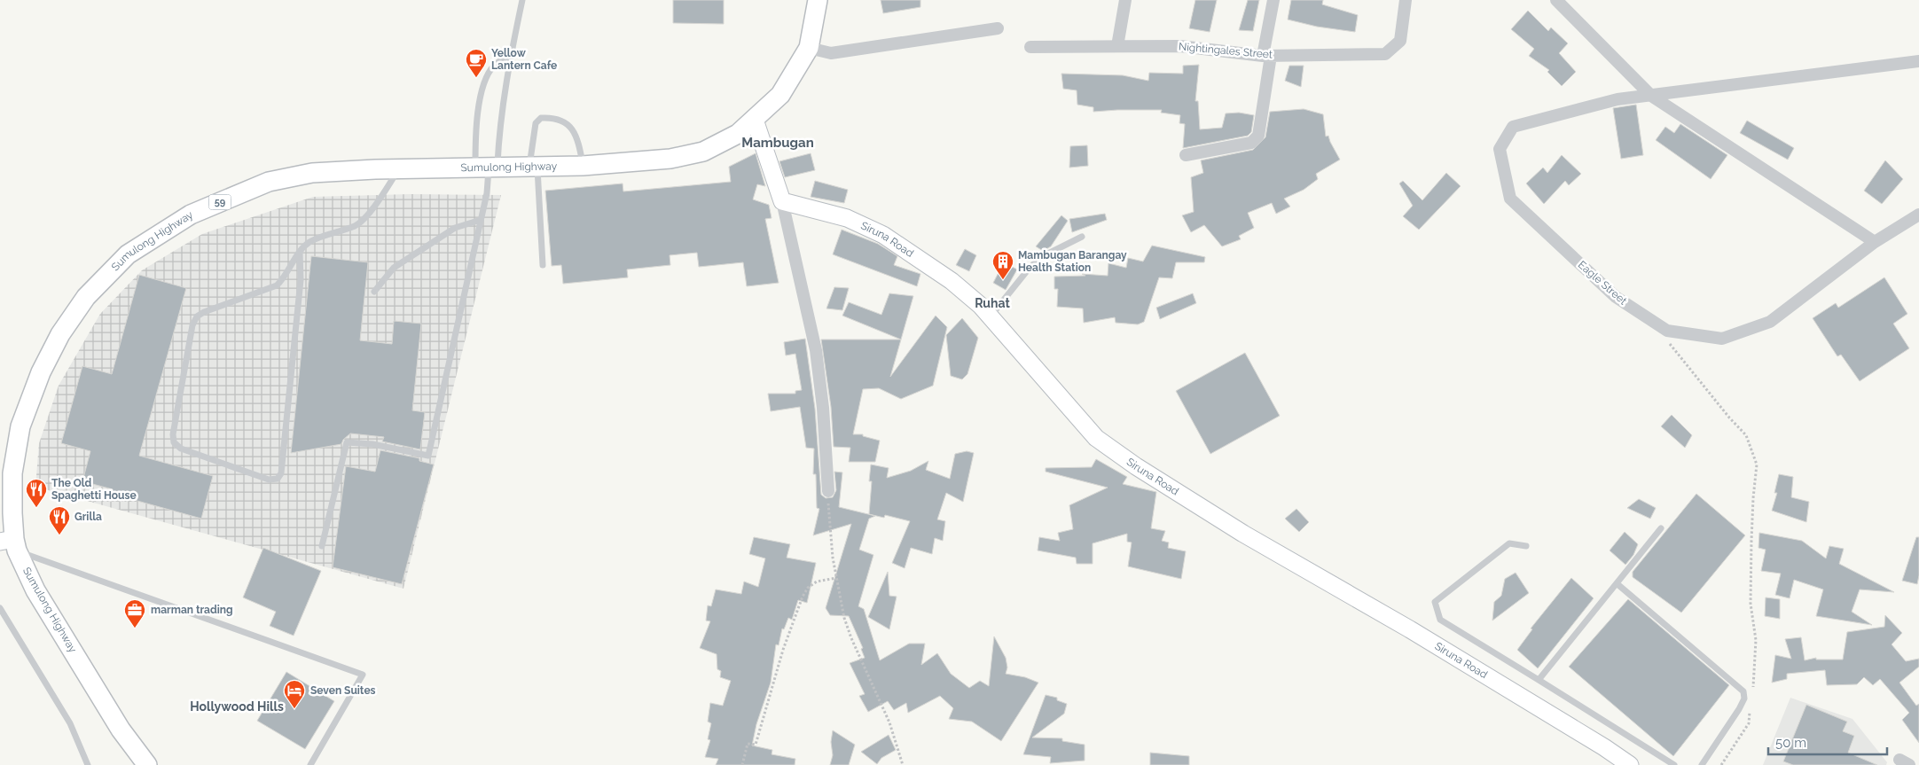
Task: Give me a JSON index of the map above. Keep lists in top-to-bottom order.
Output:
{
  "streets": {
    "main road": ["Sumulong Highway", "59"],
    "street": ["Nightingales Street", "Siruna Road", "Eagle Street"]
  },
  "districts": ["Mambugan", "Ruhat", "Hollywood Hills"],
  "places": {
    "cafe": ["Yellow Lantern Cafe"],
    "building": ["Mambugan Barangay Health Station"],
    "restaurant": ["The Old Spaghetti House", "Grilla"],
    "office": ["marman trading"],
    "hotel": ["Seven Suites"]
  },
  "scale_bar": "50 m"
}
